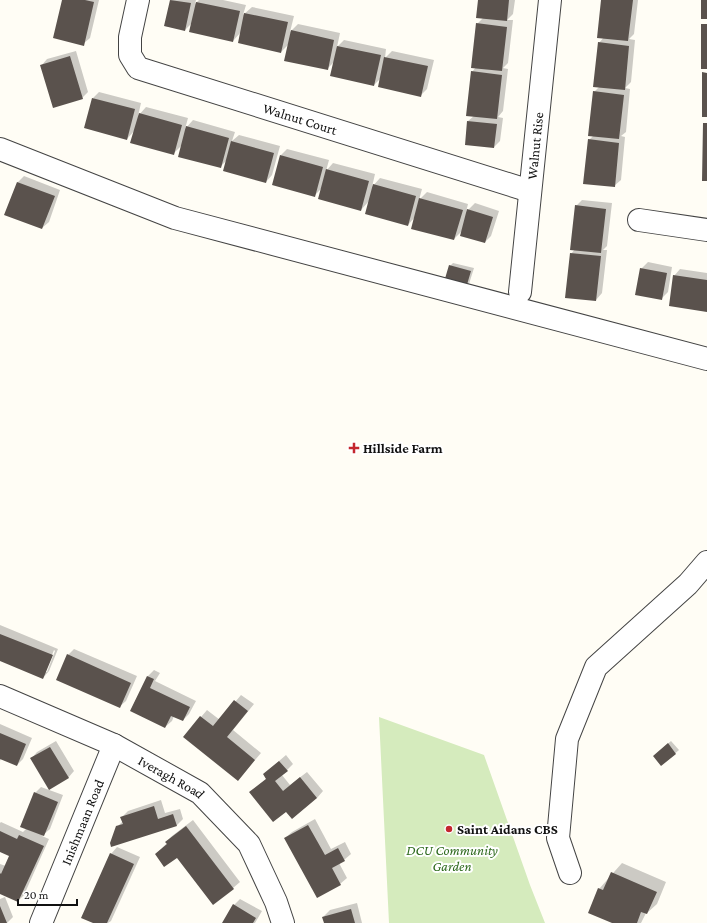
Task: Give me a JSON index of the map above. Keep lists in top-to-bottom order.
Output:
{
  "streets": {
    "street": [
      "Walnut Court",
      "Walnut Rise",
      "Iveragh Road",
      "Inishmaan Road"
    ]
  },
  "crossings": [
    ["Walnut Court", "Walnut Rise"],
    ["Iveragh Road", "Inishmaan Road"]
  ],
  "parks": ["DCU Community Garden"],
  "places": {
    "health": ["Hillside Farm"],
    "other": ["Saint Aidans CBS"]
  },
  "scale_bar": "20 m"
}
